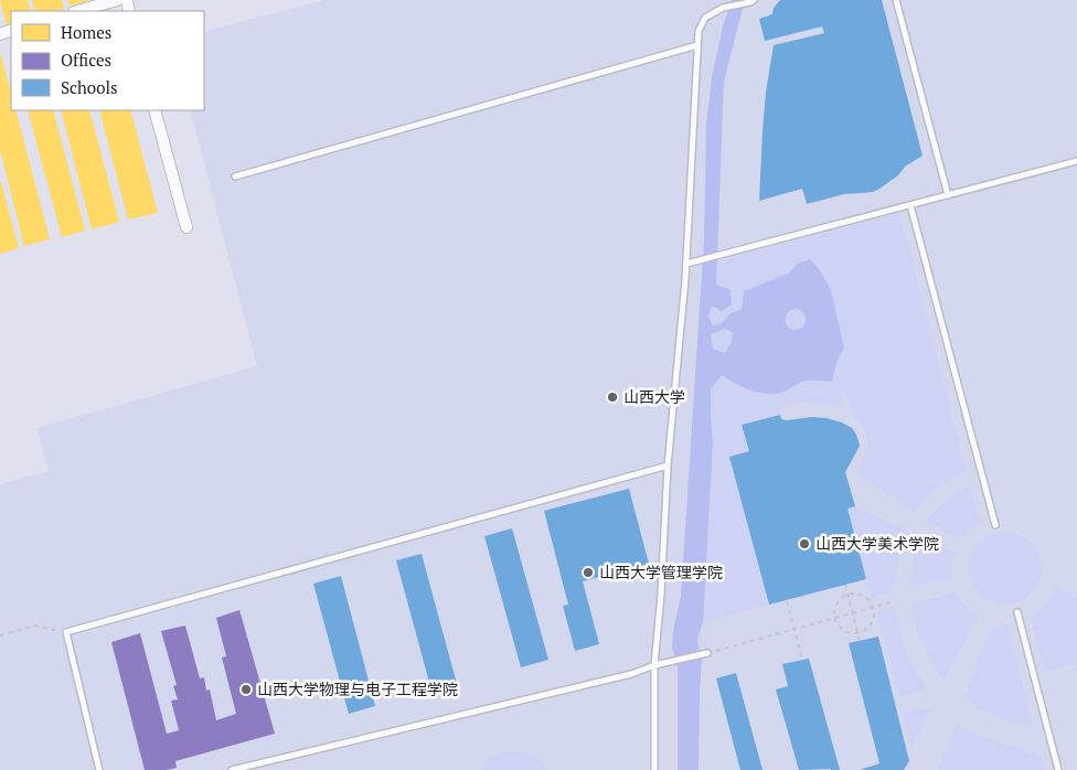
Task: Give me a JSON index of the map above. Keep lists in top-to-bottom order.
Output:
{
  "places": [
    "山西大学",
    "山西大学美术学院",
    "山西大学管理学院",
    "山西大学物理与电子工程学院"
  ],
  "legend": ["Homes", "Offices", "Schools"]
}
